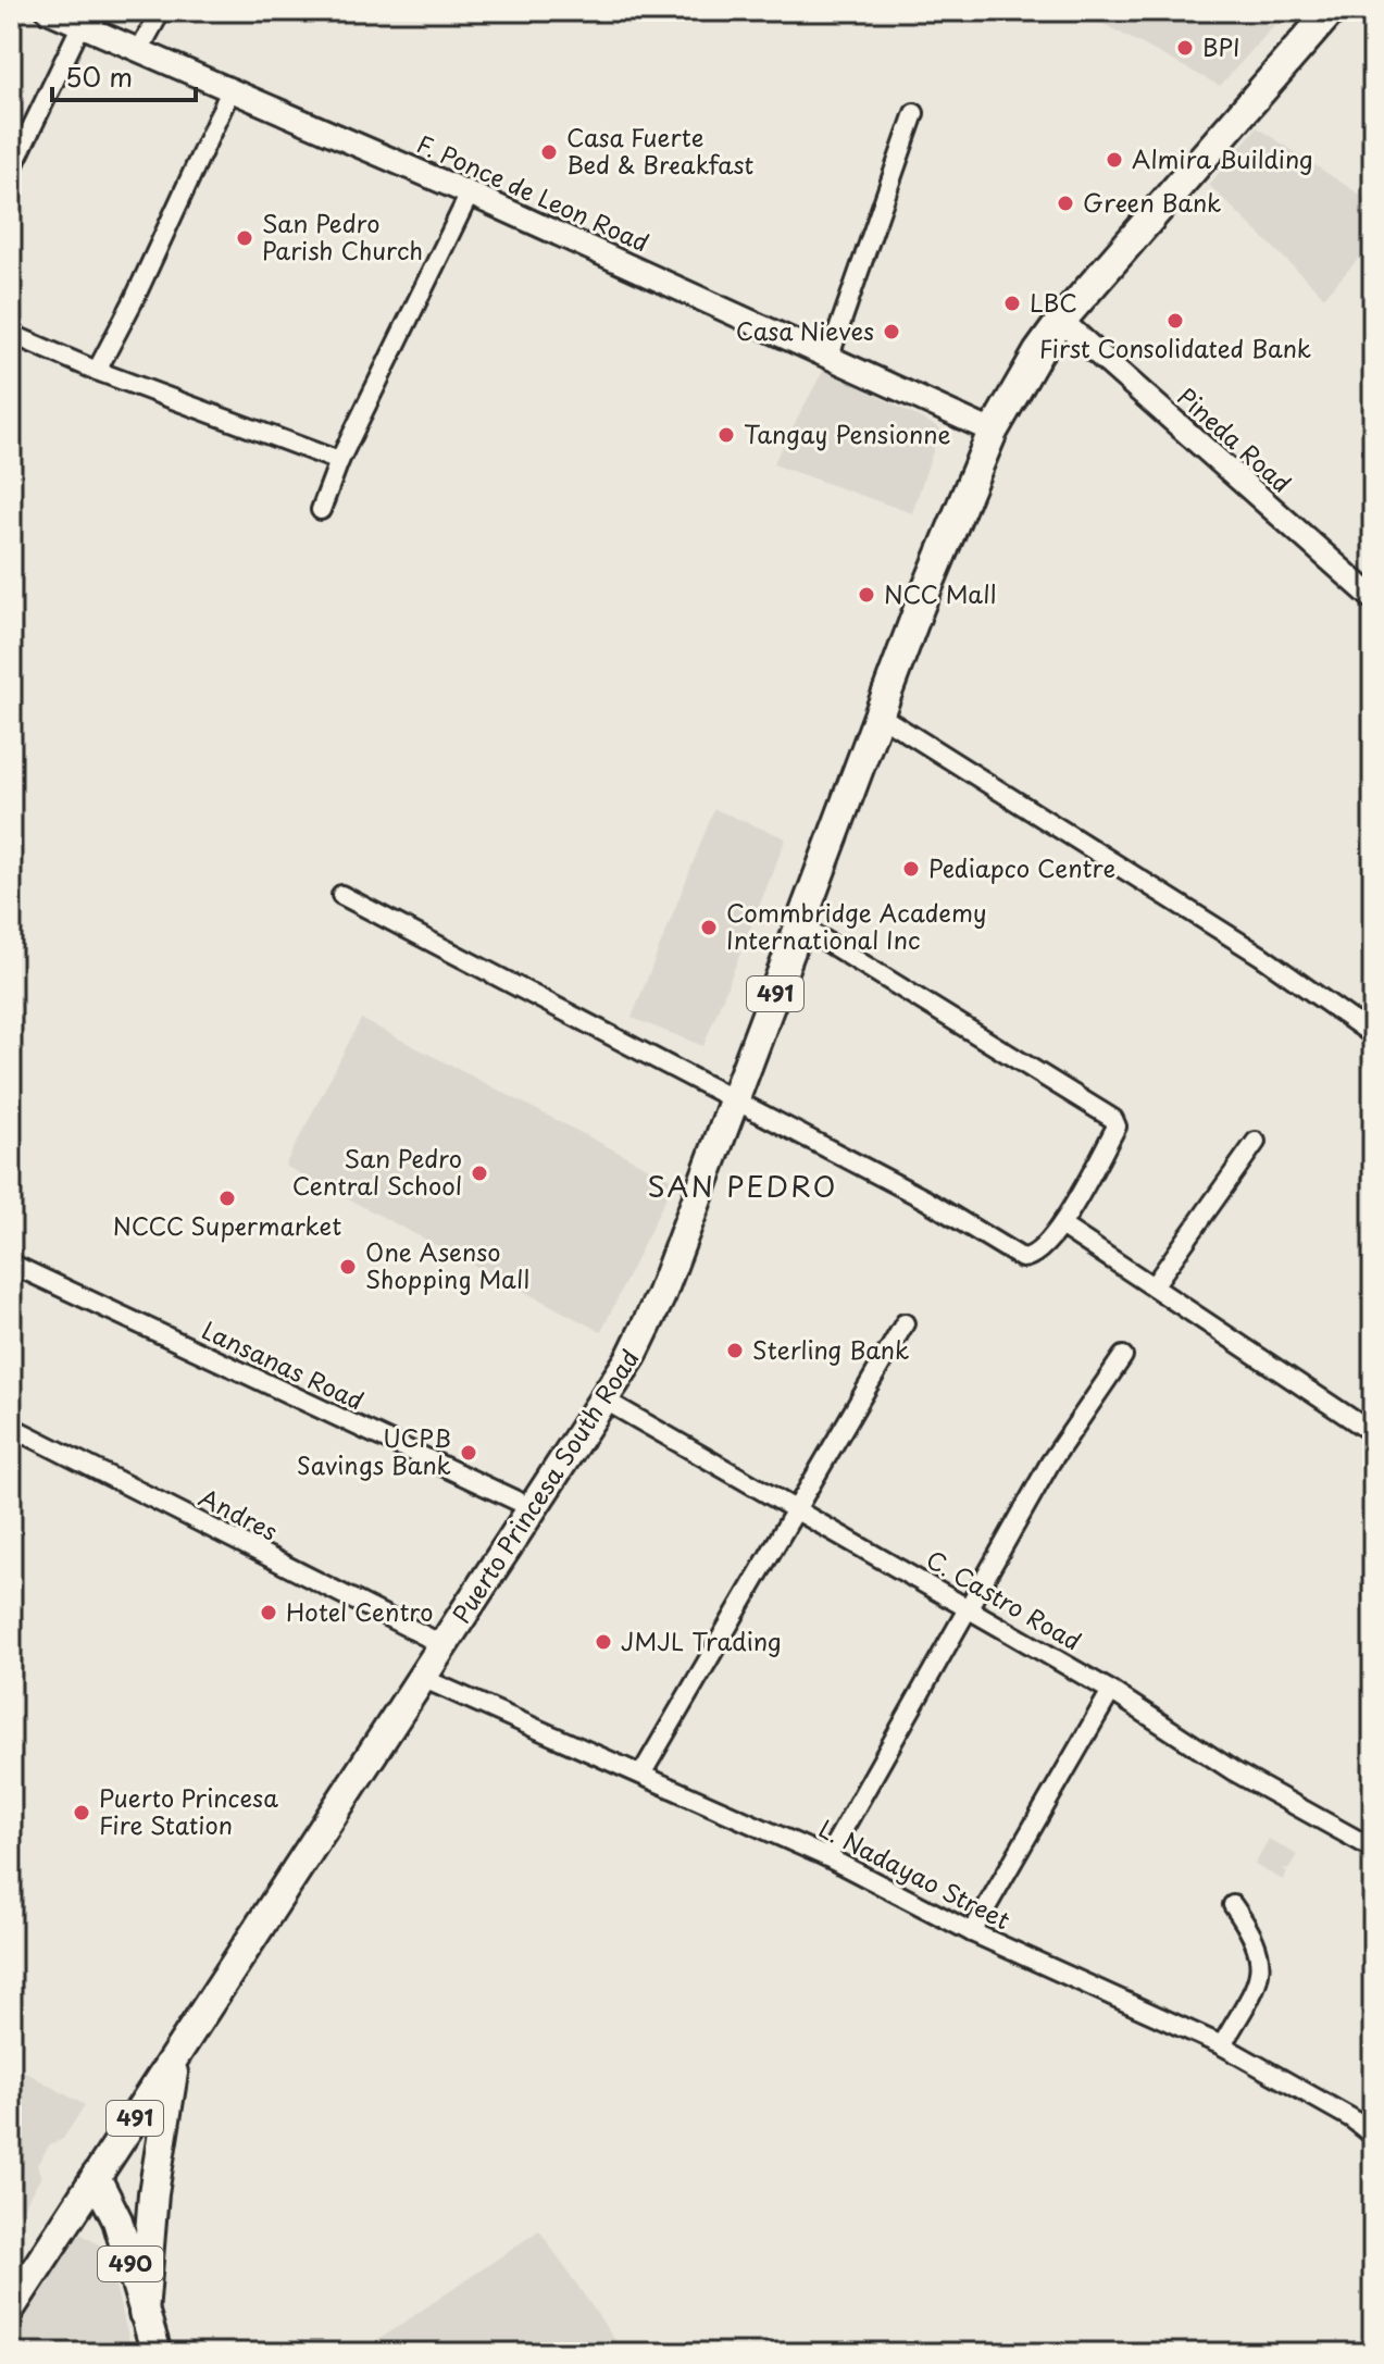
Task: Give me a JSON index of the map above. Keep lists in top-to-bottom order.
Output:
{
  "streets": {
    "main road": ["491", "Puerto Princesa South Road", "490"],
    "street": [
      "F. Ponce de Leon Road",
      "Pineda Road",
      "Lansanas Road",
      "Andres",
      "C. Castro Road",
      "L. Nadayao Street"
    ]
  },
  "crossings": [
    ["F. Ponce de Leon Road", "Puerto Princesa South Road"],
    ["Pineda Road", "Puerto Princesa South Road"],
    ["Lansanas Road", "Puerto Princesa South Road"],
    ["Puerto Princesa South Road", "Andres"],
    ["Puerto Princesa South Road", "C. Castro Road"],
    ["Puerto Princesa South Road", "L. Nadayao Street"],
    ["Puerto Princesa South Road", "490"]
  ],
  "districts": ["SAN PEDRO"],
  "places": [
    "BPI",
    "Casa Fuerte Bed & Breakfast",
    "Almira Building",
    "Green Bank",
    "San Pedro Parish Church",
    "LBC",
    "First Consolidated Bank",
    "Casa Nieves",
    "Tangay Pensionne",
    "NCC Mall",
    "Pediapco Centre",
    "Commbridge Academy International Inc",
    "San Pedro Central School",
    "NCCC Supermarket",
    "One Asenso Shopping Mall",
    "Sterling Bank",
    "UCPB Savings Bank",
    "Hotel Centro",
    "JMJL Trading",
    "Puerto Princesa Fire Station"
  ],
  "scale_bar": "50 m"
}
